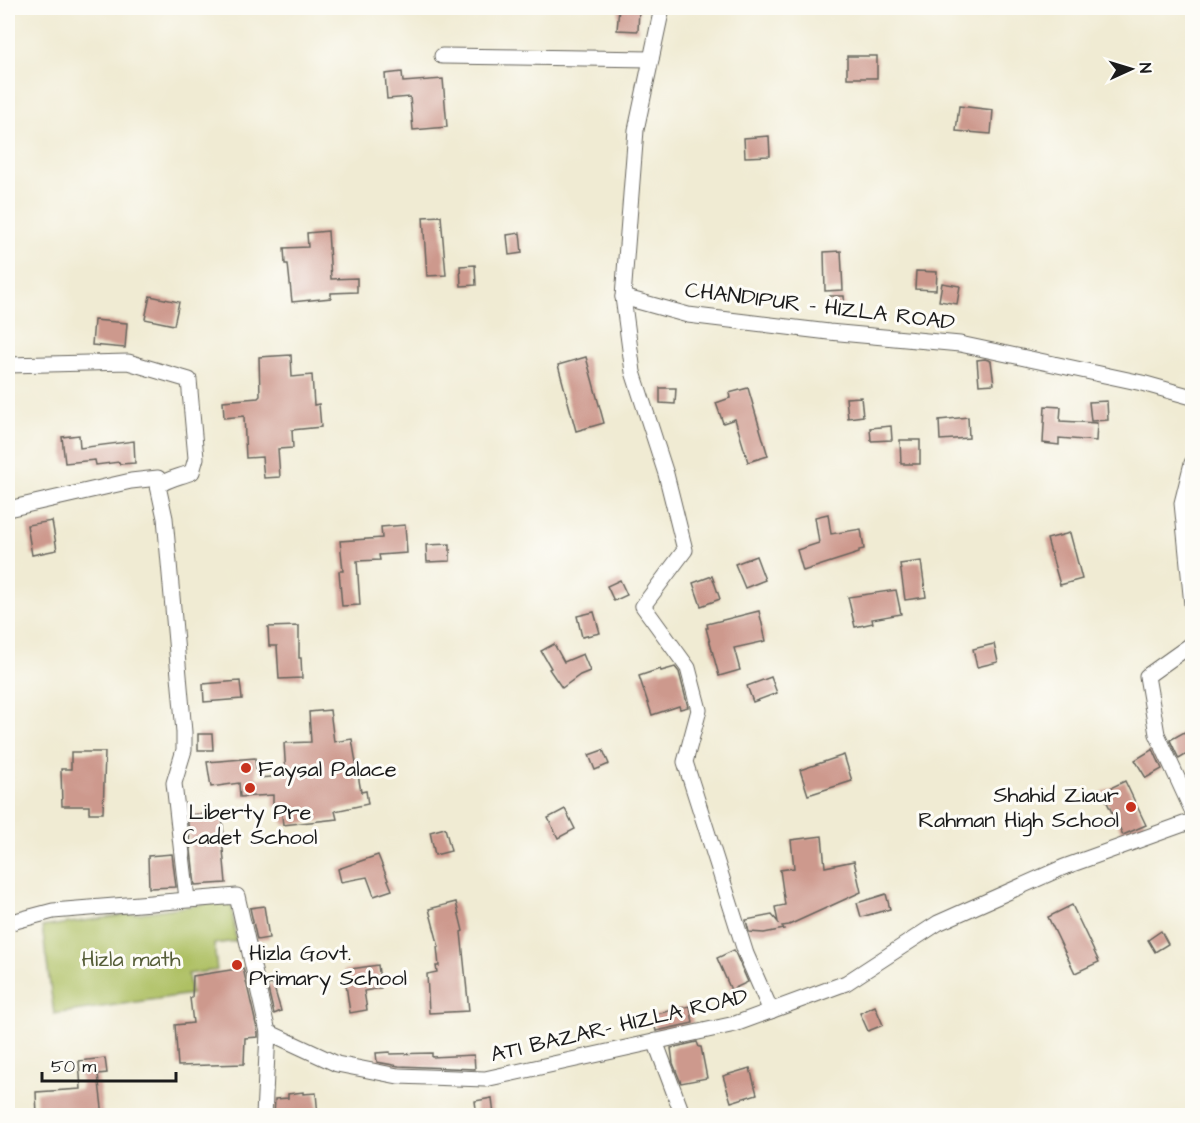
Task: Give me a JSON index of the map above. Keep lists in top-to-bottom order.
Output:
{
  "streets": {
    "street": ["CHANDIPUR - HIZLA ROAD", "ATI BAZAR- HIZLA ROAD"]
  },
  "parks": ["Hizla math"],
  "places": [
    "Faysal Palace",
    "Liberty Pre Cadet School",
    "Shahid Ziaur Rahman High School",
    "Hizla Govt. Primary School"
  ],
  "scale_bar": "50 m",
  "north": "right"
}
